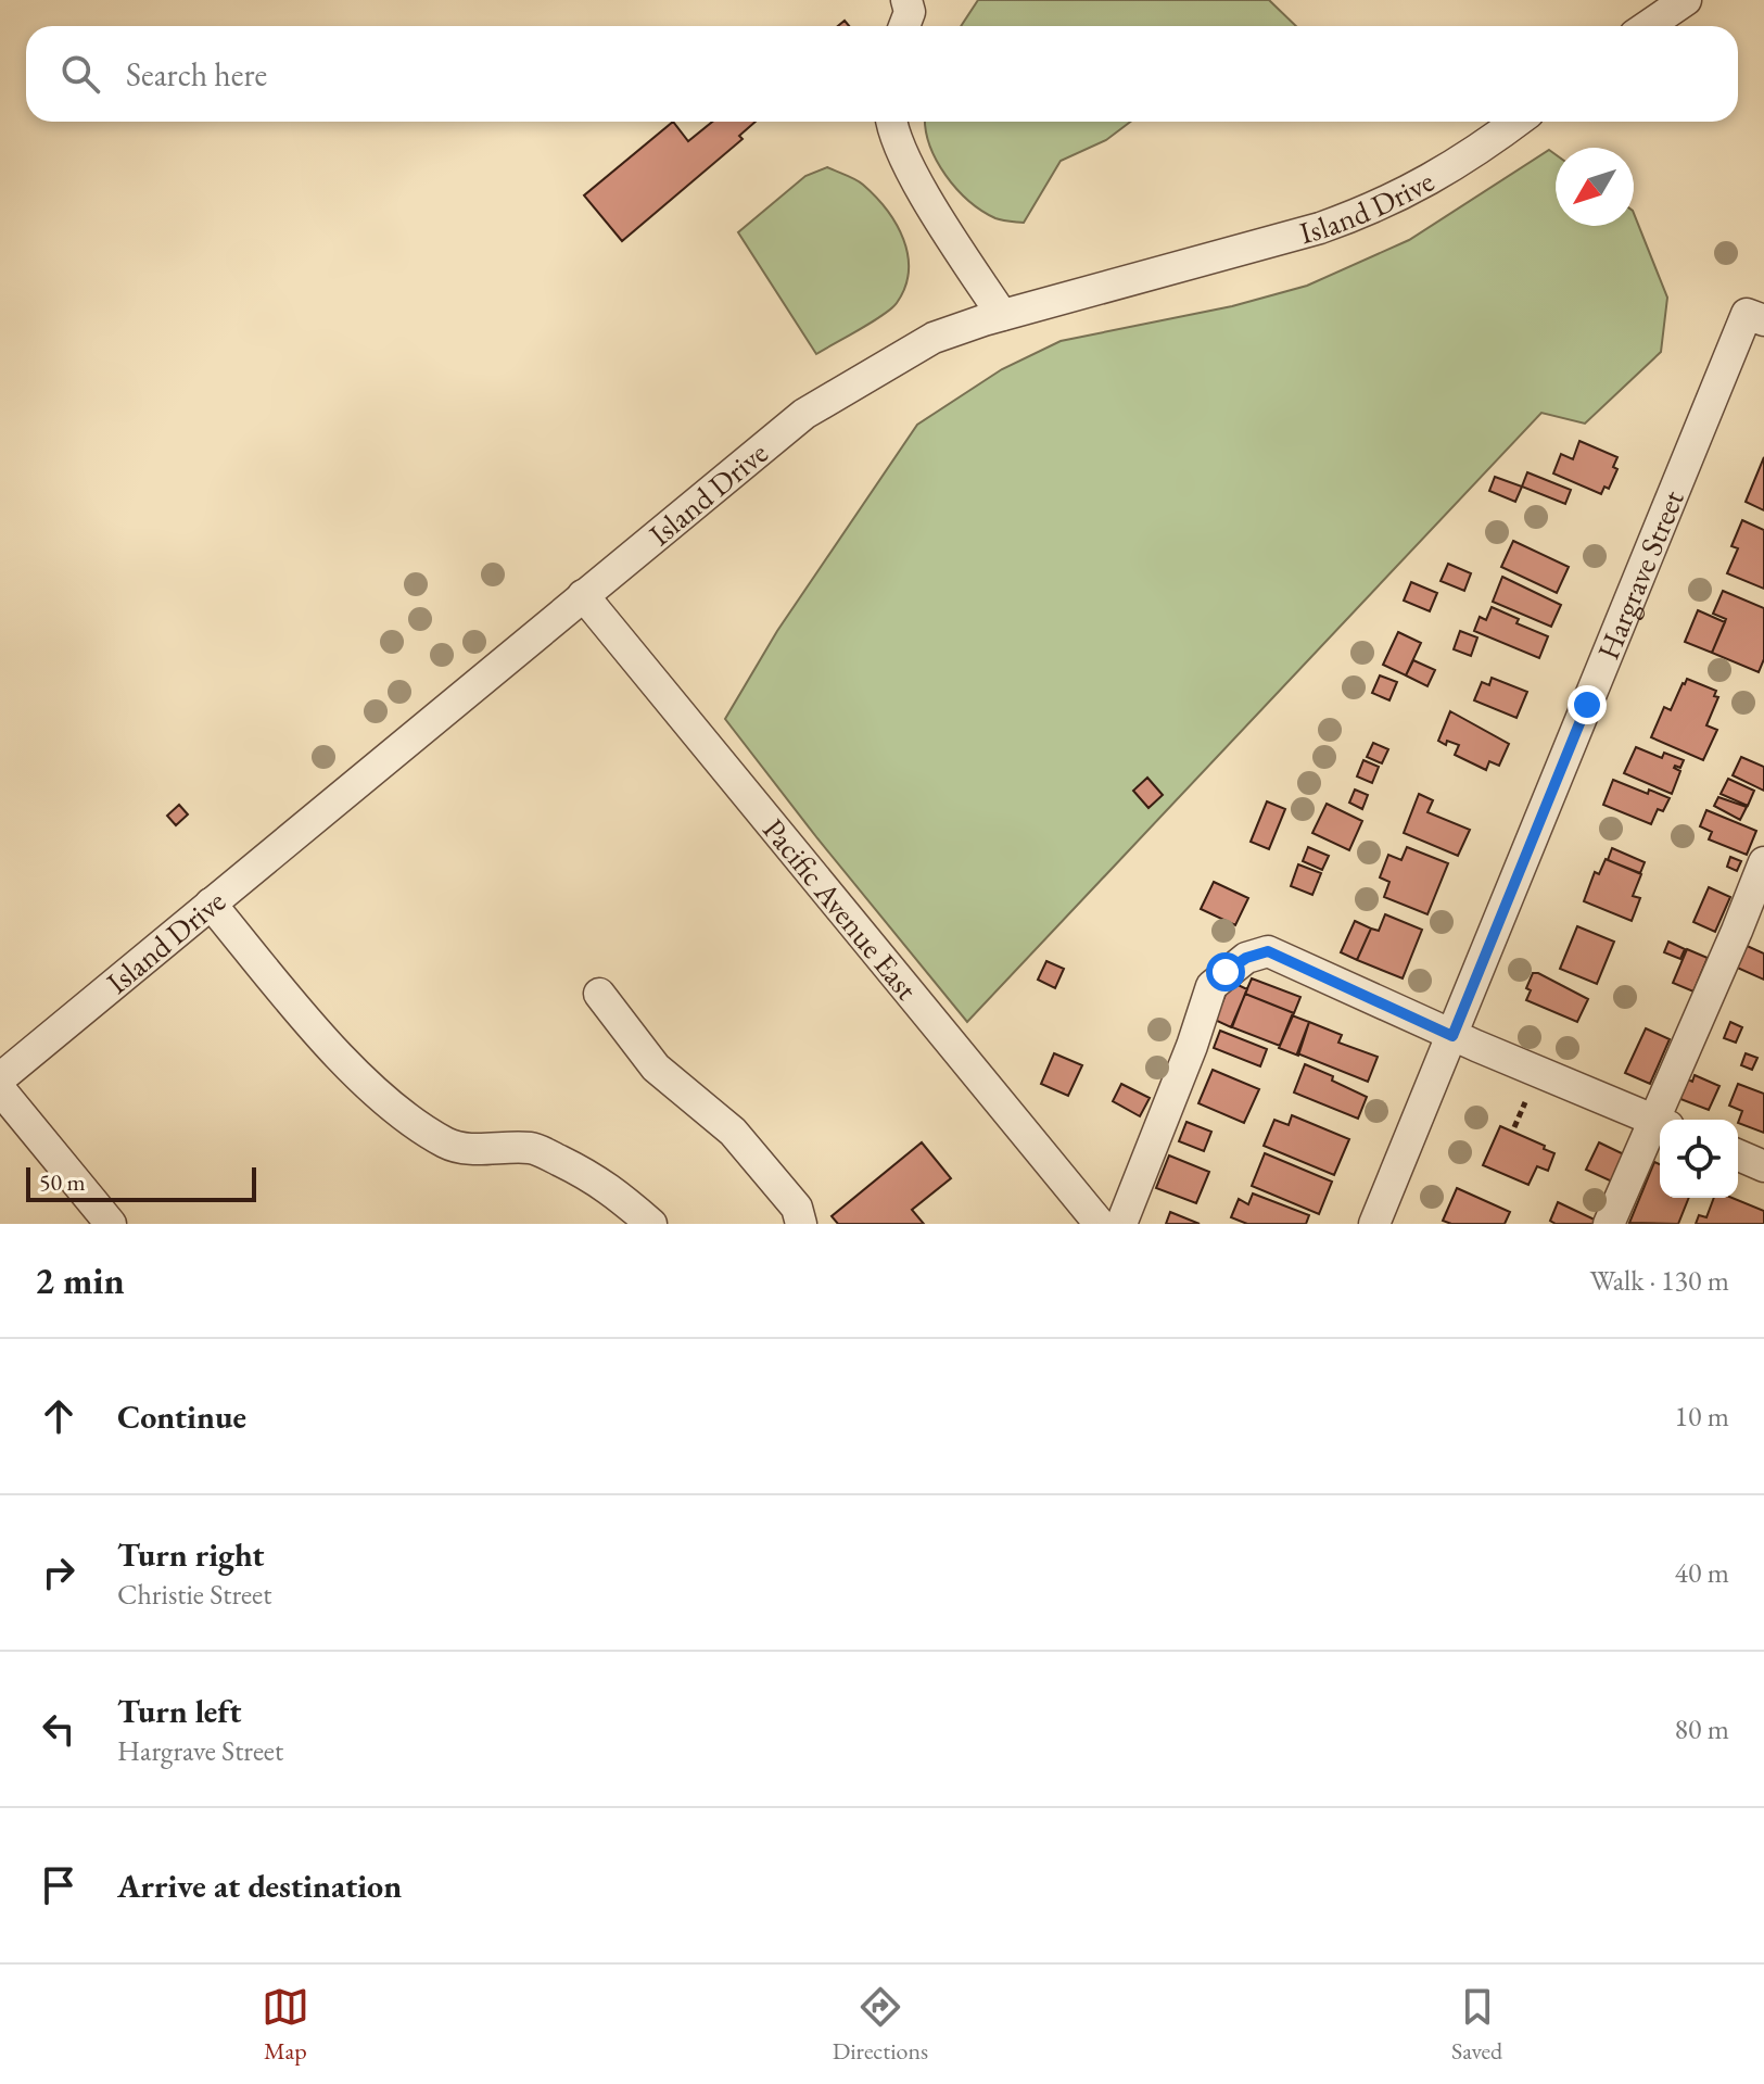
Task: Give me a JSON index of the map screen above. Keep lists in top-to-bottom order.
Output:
{
  "streets": {
    "street": ["Island Drive", "Hargrave Street", "Pacific Avenue East"]
  },
  "crossings": [
    ["Island Drive", "Pacific Avenue East"]
  ],
  "scale_bar": "50 m",
  "north": "bottom left",
  "page": {
    "search": "Search here",
    "scale": "50 m",
    "heading": ["2 min", "Walk · 130 m"],
    "list": [
      ["Continue", "10 m"],
      ["Turn right", "Christie Street", "40 m"],
      ["Turn left", "Hargrave Street", "80 m"],
      "Arrive at destination"
    ],
    "nav": ["Map", "Directions", "Saved"]
  }
}
